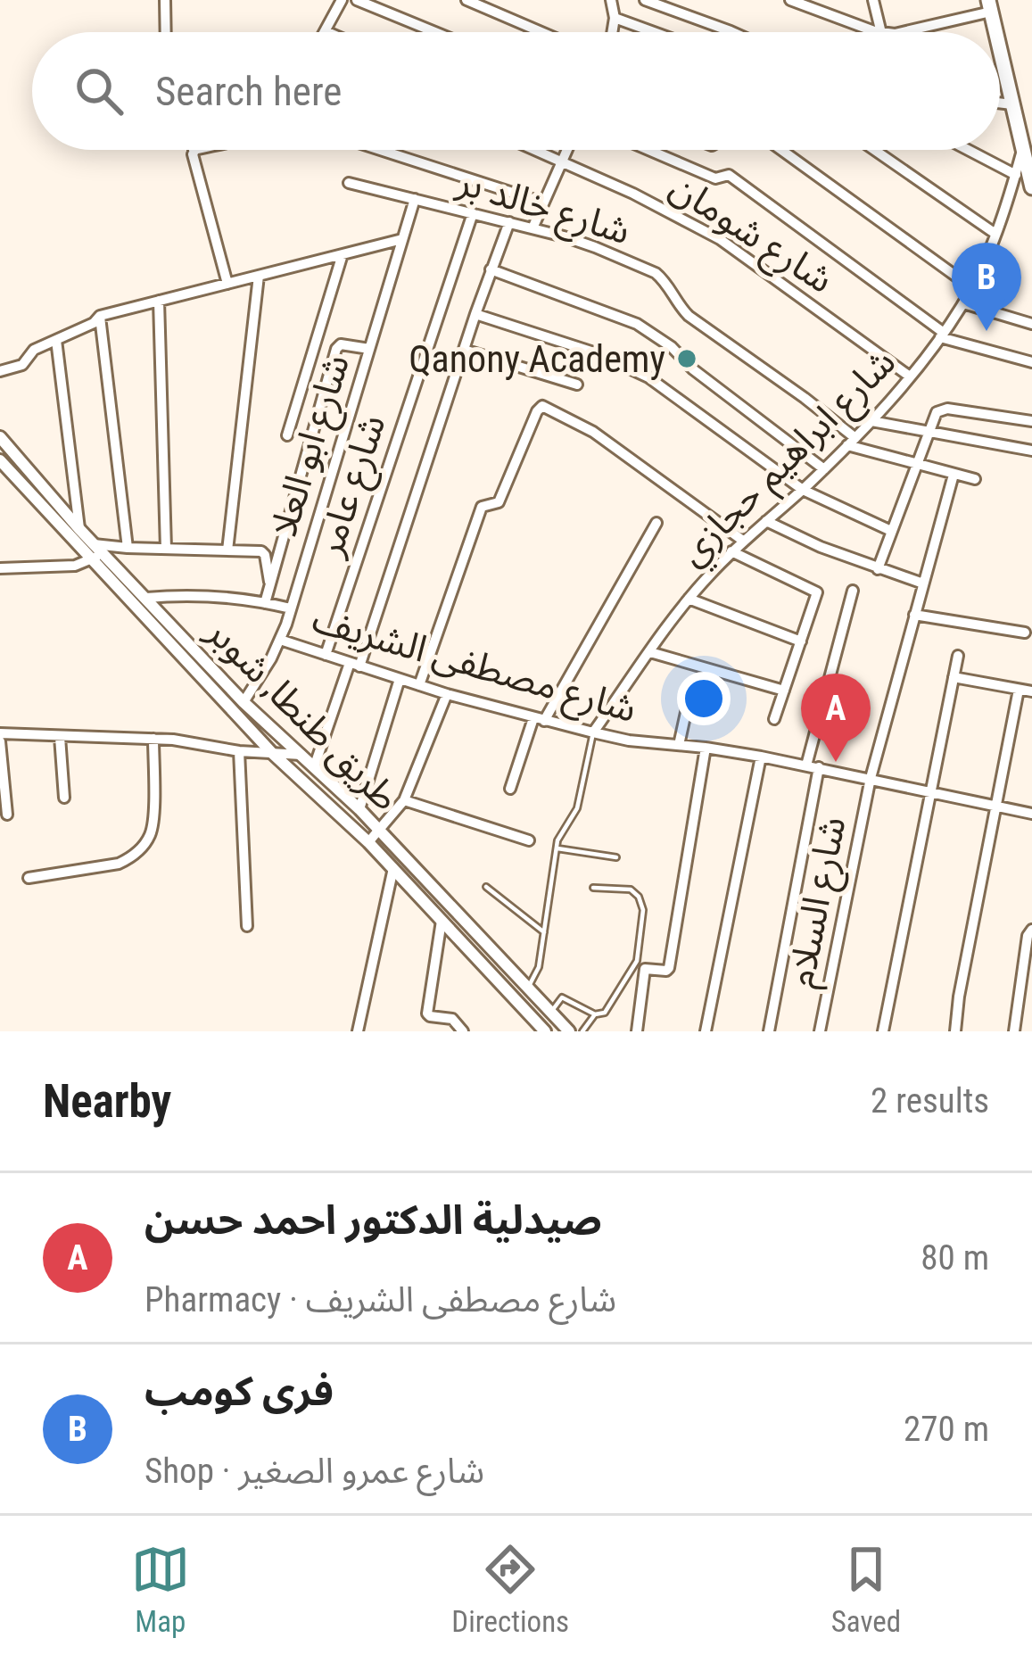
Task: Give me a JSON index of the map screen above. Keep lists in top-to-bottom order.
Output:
{
  "streets": {
    "street": [
      "شارع خالد بر",
      "شارع شومان",
      "شارع ابو العلا",
      "شارع ابراهيم حجازي",
      "شارع عامر",
      "شارع مصطفى الشريف",
      "طريق طنطا, شوبر",
      "شارع السلام"
    ]
  },
  "crossings": [
    ["شارع خالد بر", "شارع ابو العلا"],
    ["شارع خالد بر", "شارع ابراهيم حجازي"],
    ["شارع خالد بر", "شارع عامر"],
    ["شارع شومان", "شارع ابراهيم حجازي"],
    ["شارع ابو العلا", "شارع مصطفى الشريف"],
    ["شارع ابو العلا", "طريق طنطا, شوبر"],
    ["شارع ابراهيم حجازي", "شارع مصطفى الشريف"],
    ["شارع عامر", "شارع مصطفى الشريف"],
    ["شارع مصطفى الشريف", "طريق طنطا, شوبر"],
    ["شارع مصطفى الشريف", "شارع السلام"]
  ],
  "places": ["Qanony Academy"],
  "page": {
    "search": "Search here",
    "pins": ["B", "A"],
    "heading": ["Nearby", "2 results"],
    "list": [
      {
        "mark": "A",
        "name": "صيدلية الدكتور احمد حسن",
        "note": "Pharmacy · شارع مصطفى الشريف",
        "value": "80 m"
      },
      {
        "mark": "B",
        "name": "فرى كومب",
        "note": "Shop · شارع عمرو الصغير",
        "value": "270 m"
      }
    ],
    "nav": ["Map", "Directions", "Saved"]
  }
}
